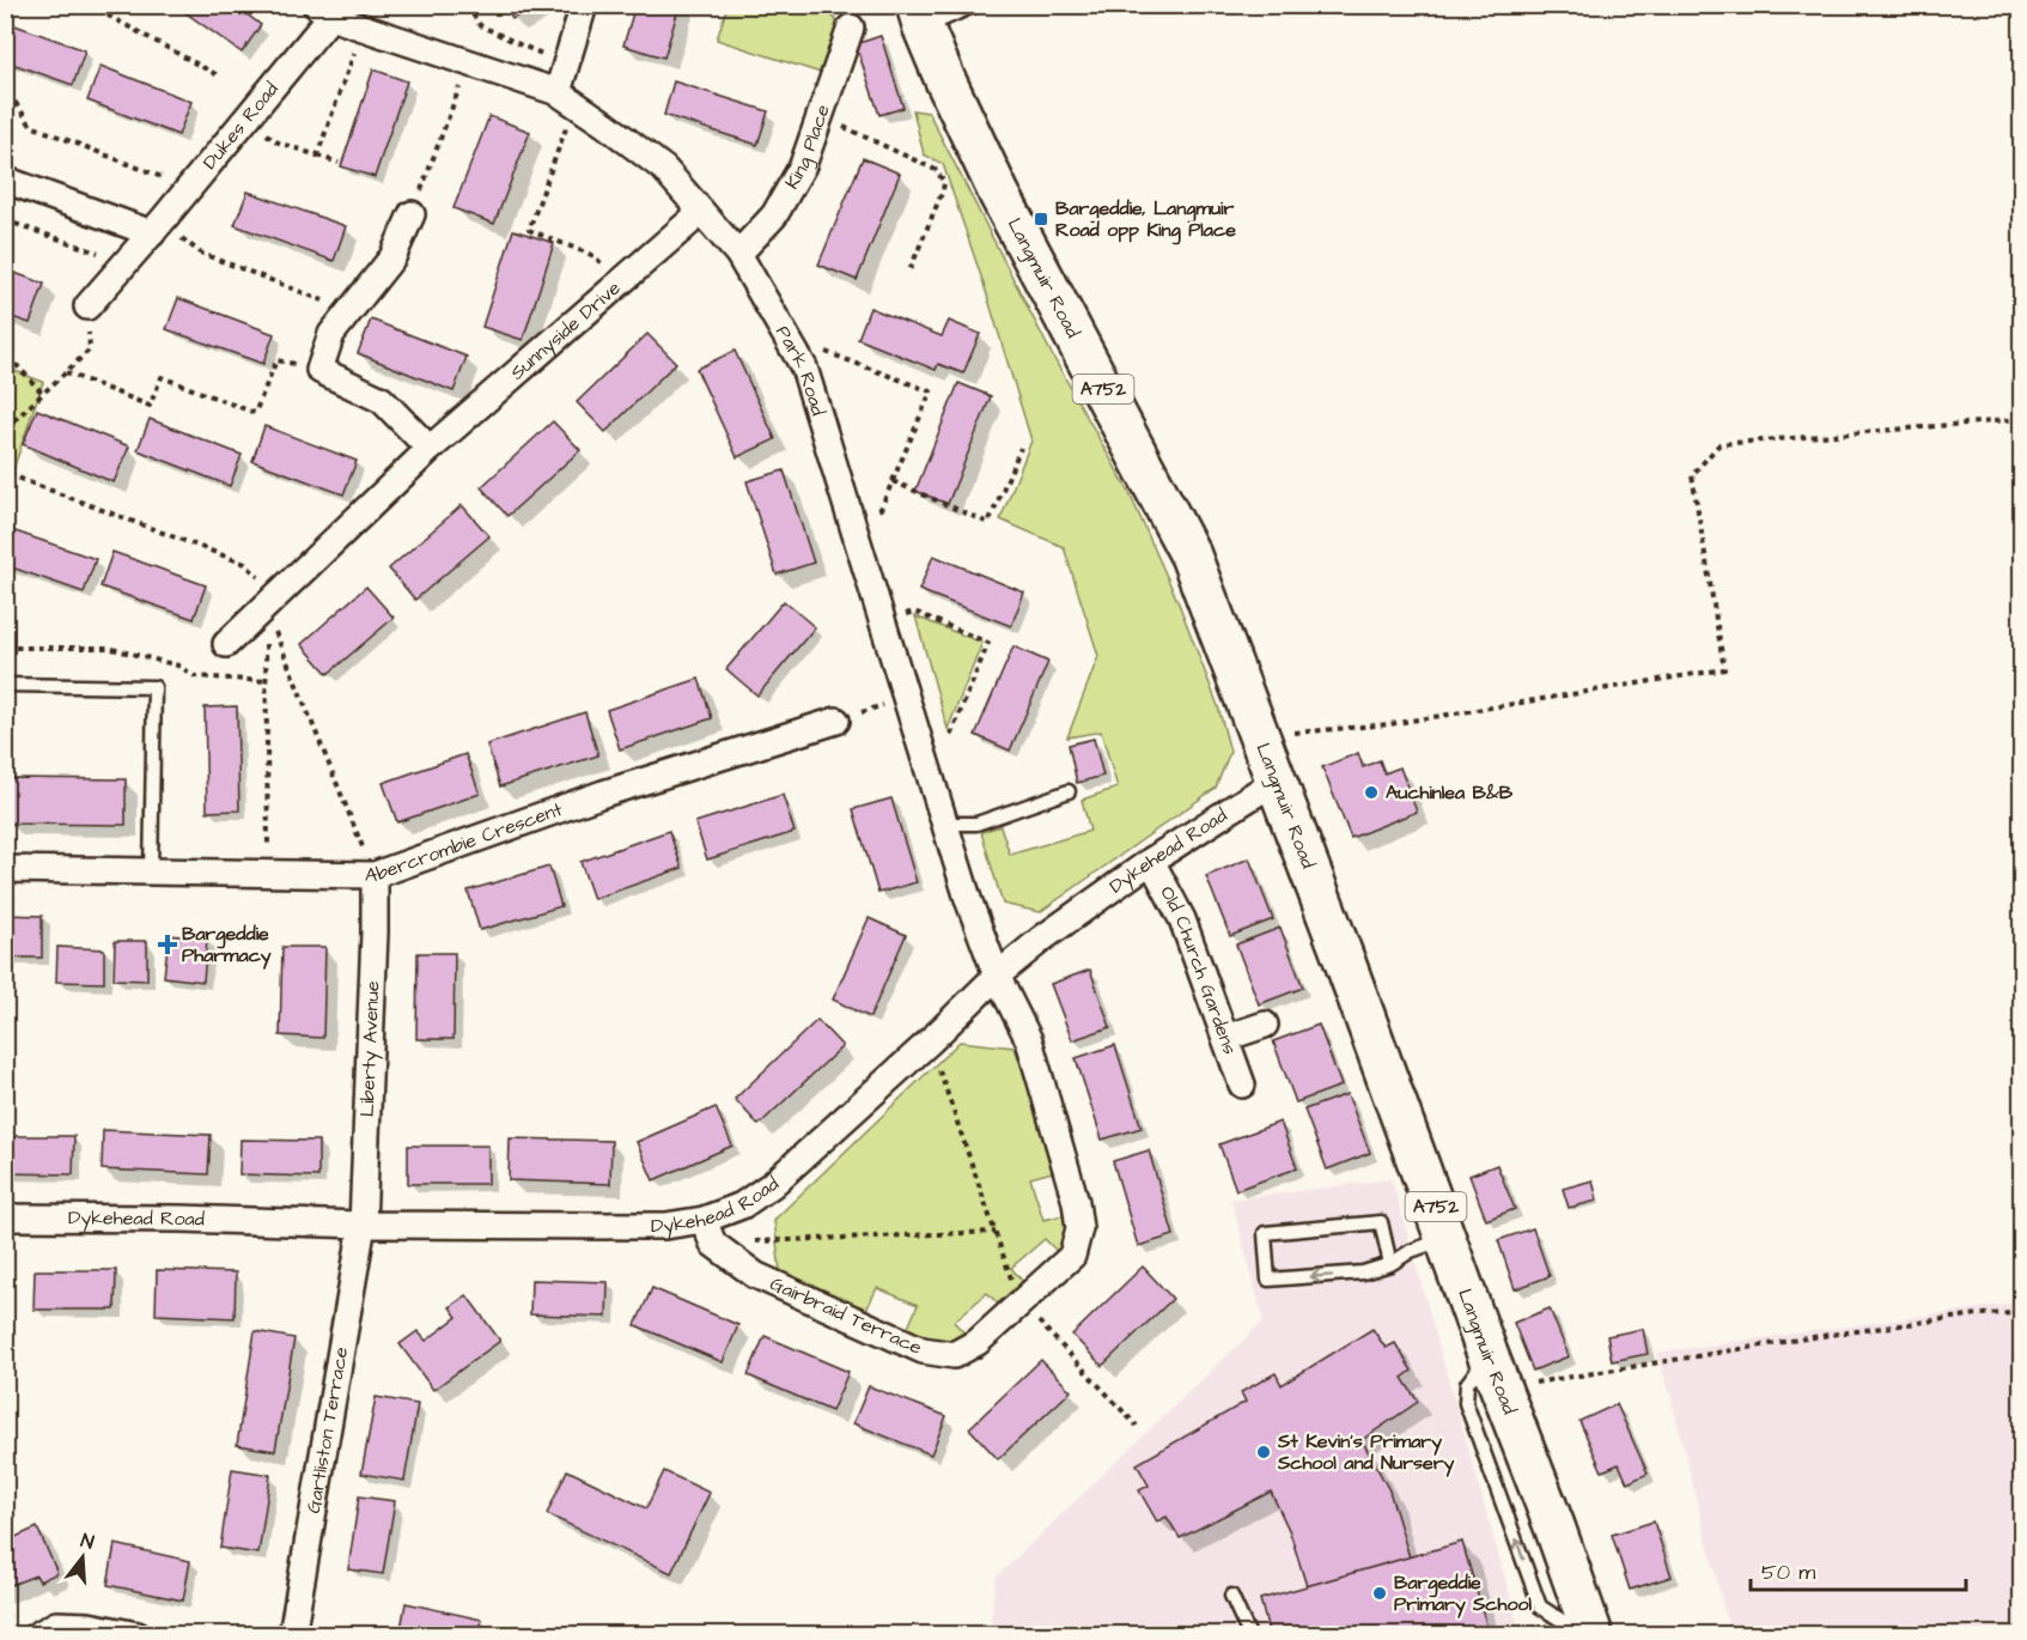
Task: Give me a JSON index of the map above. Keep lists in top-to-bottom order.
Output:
{
  "streets": {
    "main road": ["Langmuir Road", "A752"],
    "street": [
      "Dukes Road",
      "King Place",
      "Sunnyside Drive",
      "Park Road",
      "Abercrombie Crescent",
      "Dykehead Road",
      "Old Church Gardens",
      "Liberty Avenue",
      "Gairbraid Terrace",
      "Gartliston Terrace"
    ]
  },
  "crossings": [
    ["Dukes Road", "Park Road"],
    ["King Place", "Park Road"],
    ["Langmuir Road", "Dykehead Road"],
    ["Sunnyside Drive", "Park Road"],
    ["Park Road", "Dykehead Road"],
    ["Park Road", "Gairbraid Terrace"],
    ["Abercrombie Crescent", "Liberty Avenue"],
    ["Dykehead Road", "Old Church Gardens"],
    ["Dykehead Road", "Liberty Avenue"],
    ["Dykehead Road", "Gairbraid Terrace"],
    ["Dykehead Road", "Gartliston Terrace"],
    ["Liberty Avenue", "Gartliston Terrace"]
  ],
  "places": {
    "transit": ["Bargeddie, Langmuir Road opp King Place"],
    "other": ["Auchinlea B&B", "St Kevin's Primary School and Nursery", "Bargeddie Primary School"],
    "health": ["Bargeddie Pharmacy"]
  },
  "scale_bar": "50 m",
  "north": "top"
}
